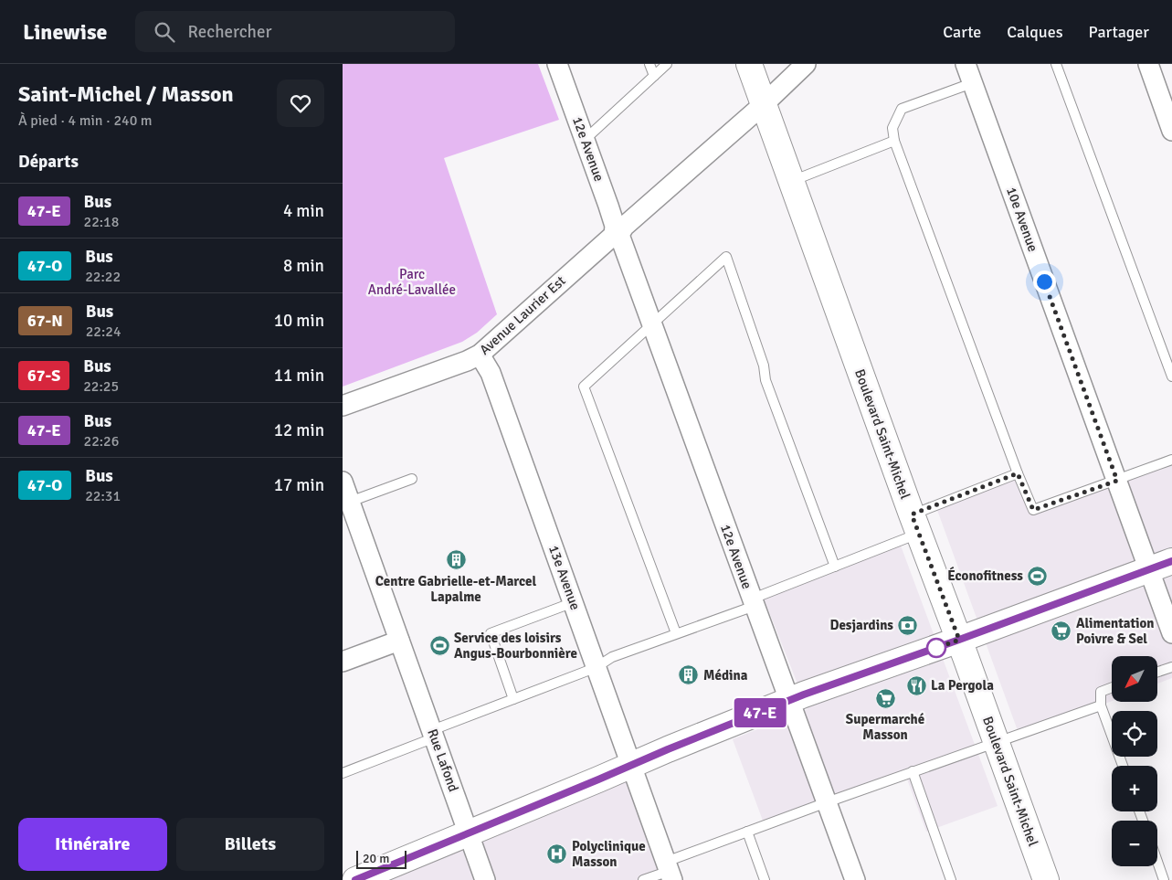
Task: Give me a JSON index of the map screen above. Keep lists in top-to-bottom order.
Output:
{
  "streets": {
    "street": [
      "12e Avenue",
      "10e Avenue",
      "Avenue Laurier Est",
      "Boulevard Saint-Michel",
      "13e Avenue",
      "Rue Lafond"
    ]
  },
  "crossings": [
    ["12e Avenue", "Avenue Laurier Est"],
    ["Avenue Laurier Est", "Boulevard Saint-Michel"],
    ["Avenue Laurier Est", "13e Avenue"]
  ],
  "parks": ["Parc André-Lavallée"],
  "places": {
    "building": ["Centre Gabrielle-et-Marcel Lapalme", "Médina"],
    "sports": ["Éconofitness", "Service des loisirs Angus-Bourbonnière"],
    "bank": ["Desjardins"],
    "supermarket": ["Alimentation Poivre & Sel", "Supermarché Masson"],
    "restaurant": ["La Pergola"],
    "hospital": ["Polyclinique Masson"]
  },
  "lines": ["bus line 47-E"],
  "scale_bar": "20 m",
  "north": "bottom left",
  "page": {
    "header": "Linewise",
    "search": "Rechercher",
    "nav": ["Carte", "Calques", "Partager"],
    "heading": [
      ["Saint-Michel / Masson", "À pied · 4 min · 240 m"],
      "Départs"
    ],
    "on_map": "47-E",
    "list": [
      {
        "mark": "47-E",
        "name": "Bus",
        "note": "22:18",
        "value": "4 min"
      },
      {
        "mark": "47-O",
        "name": "Bus",
        "note": "22:22",
        "value": "8 min"
      },
      {
        "mark": "67-N",
        "name": "Bus",
        "note": "22:24",
        "value": "10 min"
      },
      {
        "mark": "67-S",
        "name": "Bus",
        "note": "22:25",
        "value": "11 min"
      },
      {
        "mark": "47-E",
        "name": "Bus",
        "note": "22:26",
        "value": "12 min"
      },
      {
        "mark": "47-O",
        "name": "Bus",
        "note": "22:31",
        "value": "17 min"
      }
    ],
    "map_buttons": ["+", "−"],
    "buttons": ["Itinéraire", "Billets"],
    "scale": "20 m"
  }
}
